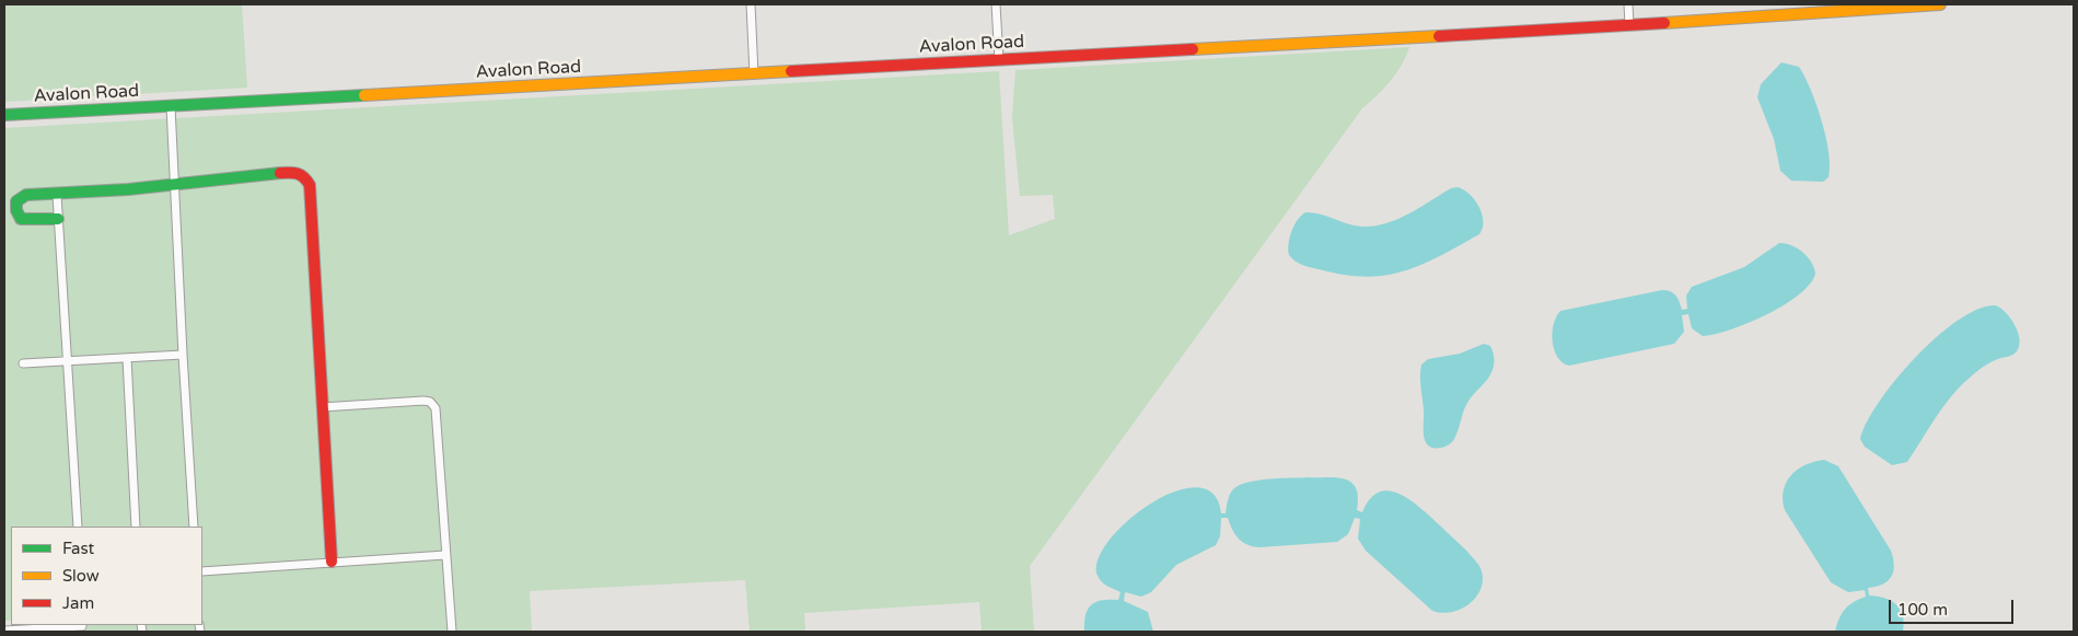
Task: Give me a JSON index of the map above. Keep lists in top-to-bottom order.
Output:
{
  "streets": {
    "main road": ["Avalon Road"]
  },
  "legend": ["Fast", "Slow", "Jam"],
  "scale_bar": "100 m"
}
